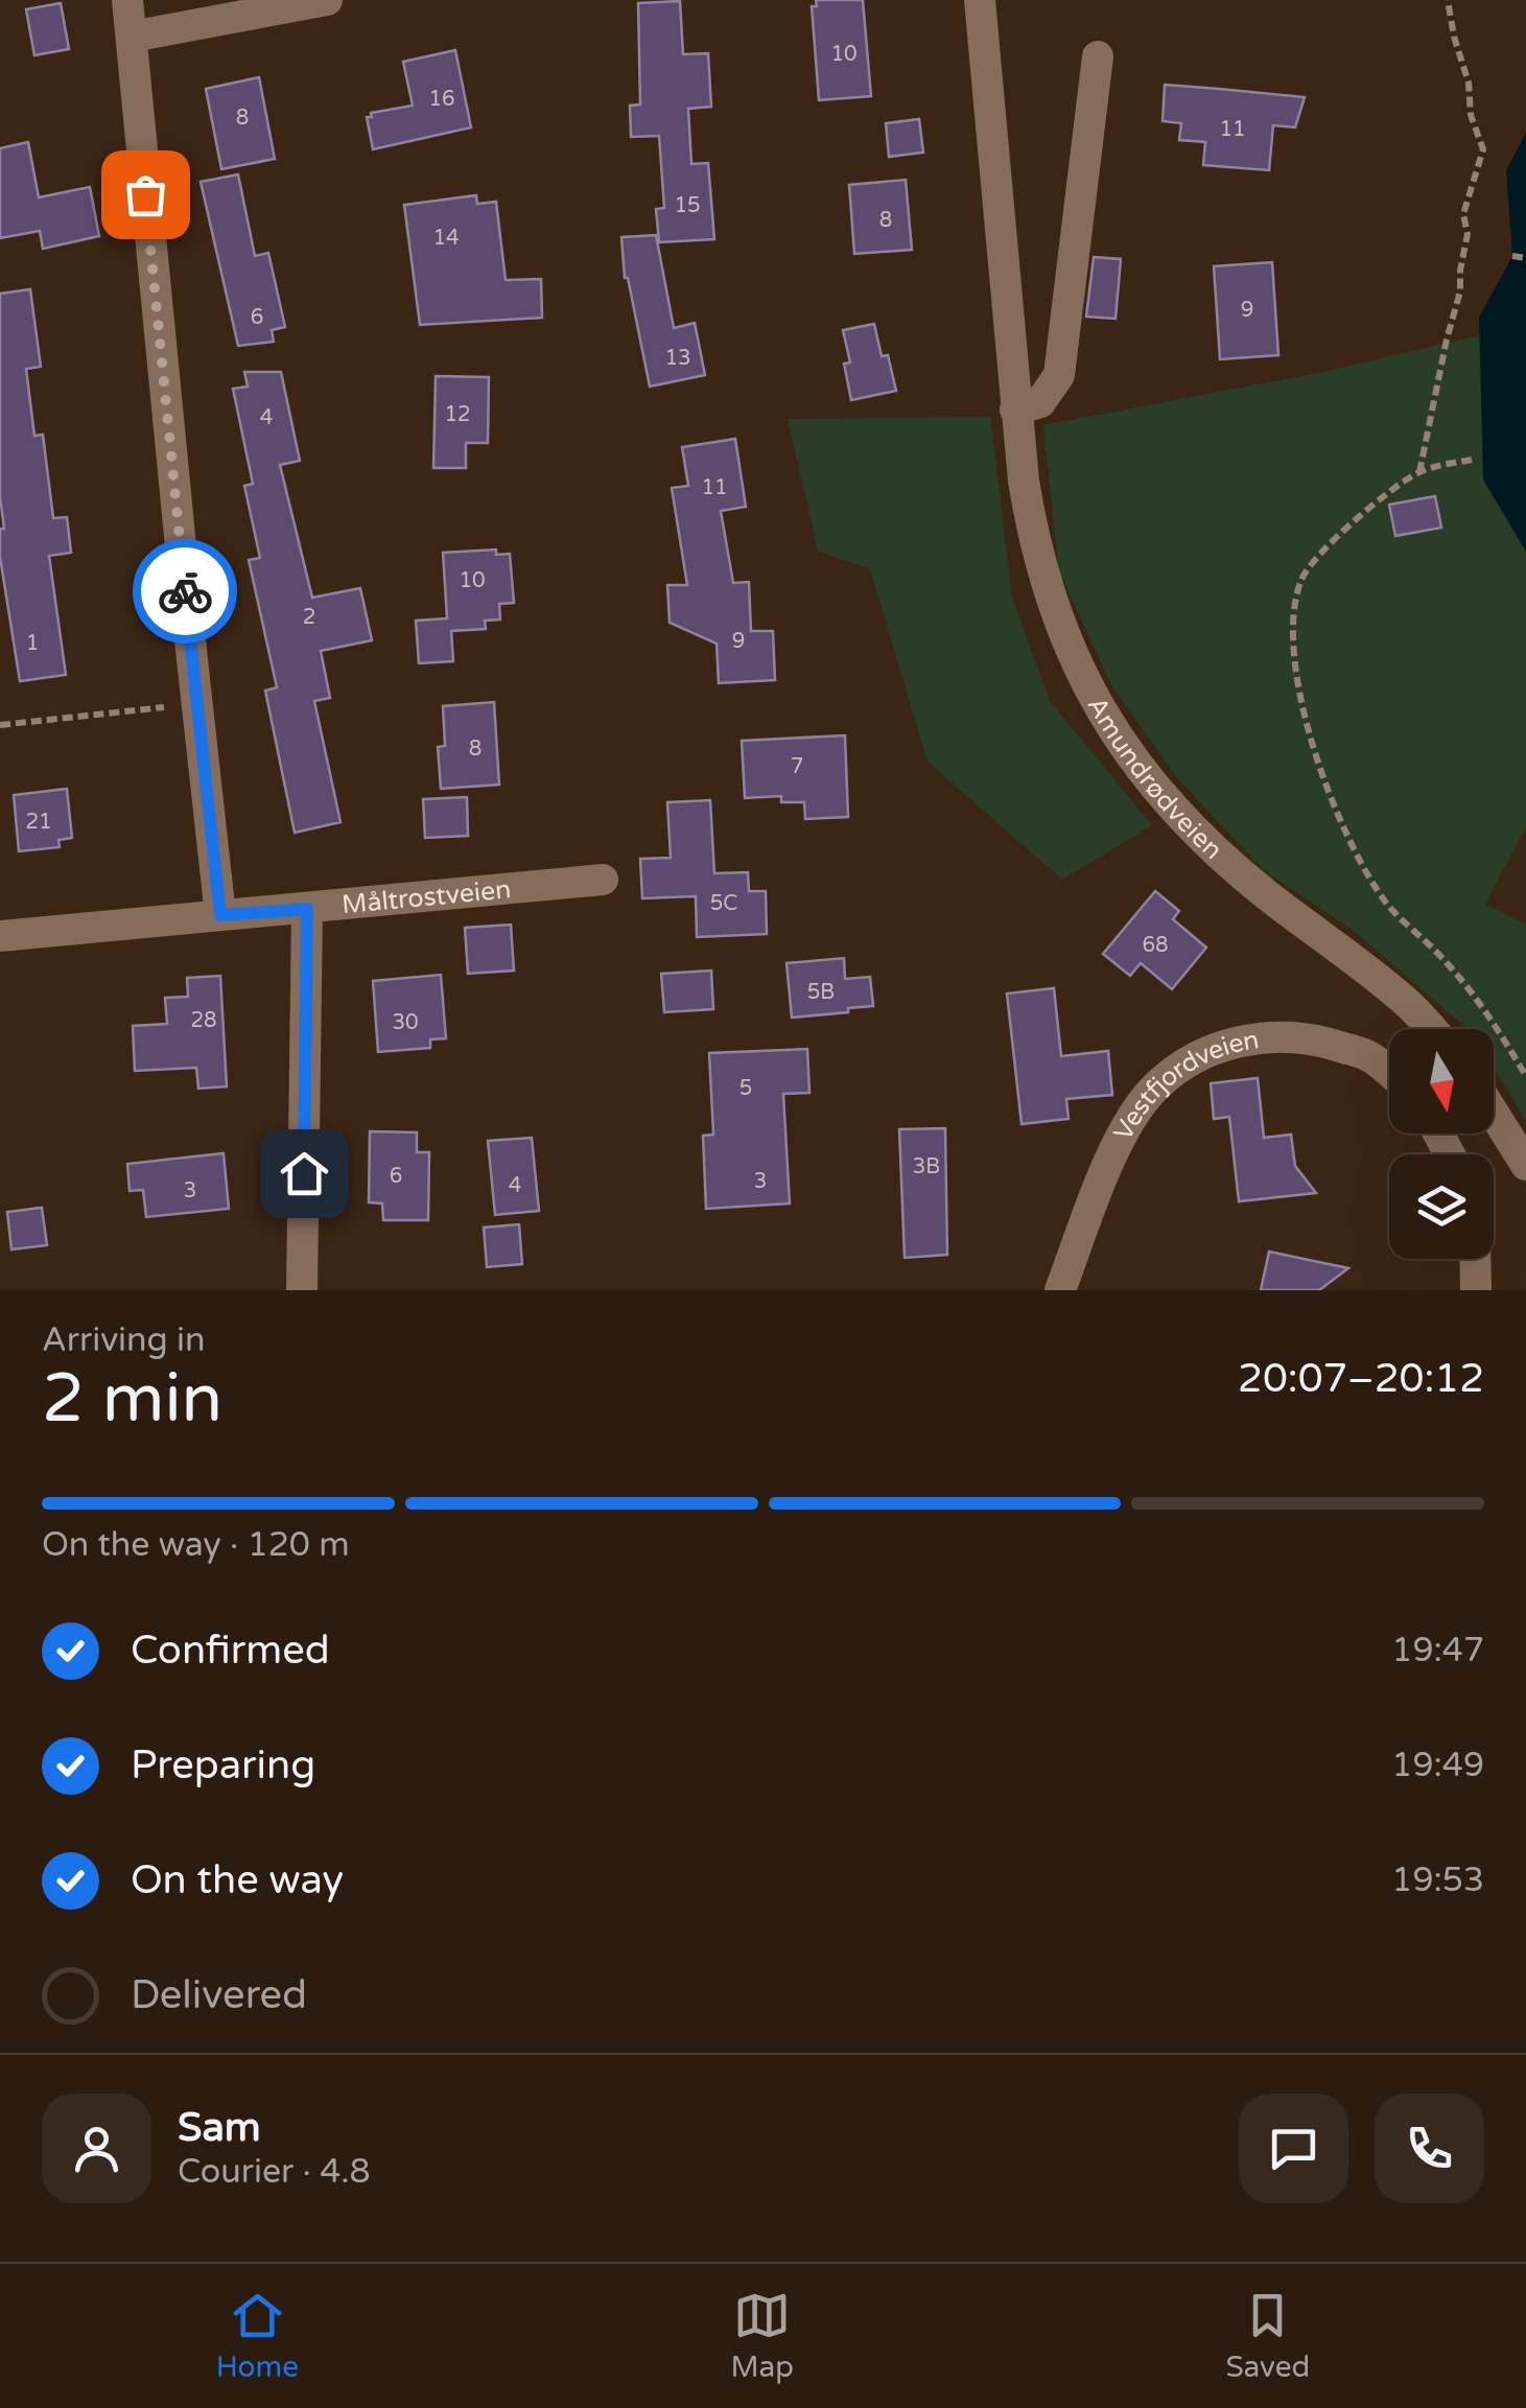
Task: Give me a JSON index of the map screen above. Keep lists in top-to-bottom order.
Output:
{
  "streets": {
    "street": ["Amundrødveien", "Måltrostveien", "Vestfjordveien"]
  },
  "house_numbers": [
    "10",
    "16",
    "8",
    "11",
    "15",
    "8",
    "14",
    "9",
    "6",
    "13",
    "12",
    "4",
    "11",
    "10",
    "2",
    "9",
    "1",
    "8",
    "7",
    "21",
    "5C",
    "68",
    "5B",
    "28",
    "30",
    "5",
    "3B",
    "6",
    "3",
    "4",
    "3"
  ],
  "north": "bottom",
  "page": {
    "heading": ["2 min", "Arriving in", "20:07–20:12"],
    "panel": ["Sam", "Courier · 4.8"],
    "bar": "On the way · 120 m",
    "list": [
      ["Confirmed", "19:47"],
      ["Preparing", "19:49"],
      ["On the way", "19:53"],
      "Delivered"
    ],
    "tabs": ["Home", "Map", "Saved"]
  }
}
